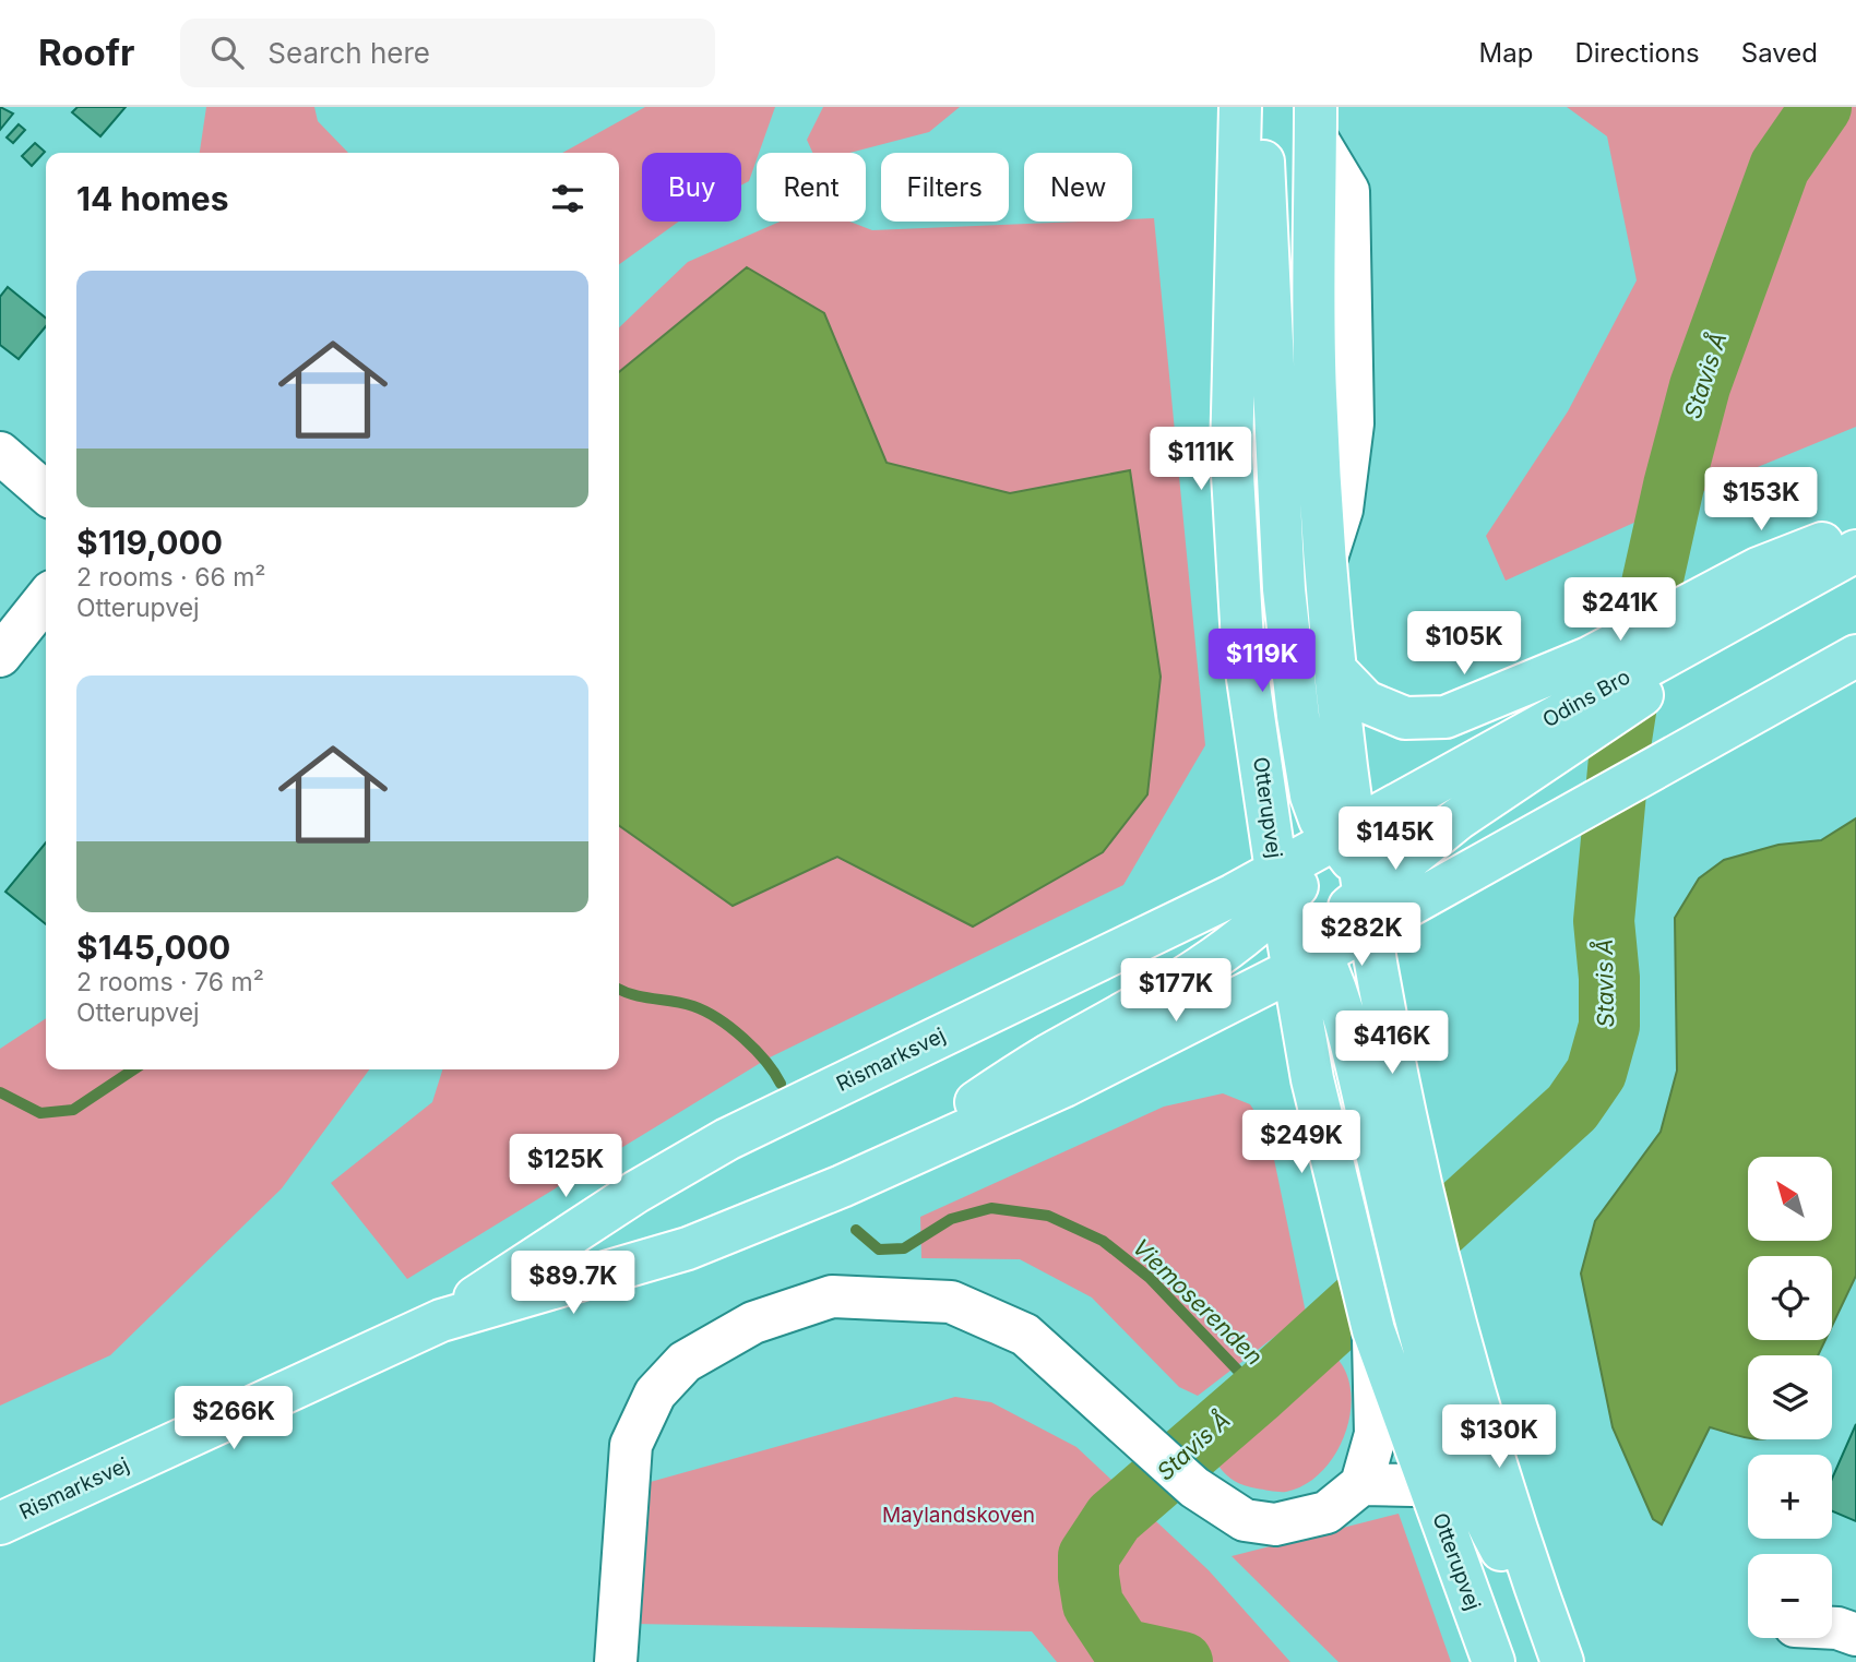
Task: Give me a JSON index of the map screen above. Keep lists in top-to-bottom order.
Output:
{
  "streets": {
    "main road": ["Odins Bro", "Otterupvej", "Rismarksvej"]
  },
  "crossings": [
    ["Odins Bro", "Rismarksvej"],
    ["Otterupvej", "Rismarksvej"]
  ],
  "water": ["Stavis Å", "Viemoserenden"],
  "parks": ["Maylandskoven"],
  "north": "top left",
  "page": {
    "header": "Roofr",
    "search": "Search here",
    "nav": ["Map", "Directions", "Saved"],
    "chip": [
      "Buy",
      "Rent",
      "Filters",
      "New"
    ],
    "heading": "14 homes",
    "list": [
      {
        "name": "$119,000",
        "note": "2 rooms · 66 m² · Otterupvej"
      },
      {
        "name": "$145,000",
        "note": "2 rooms · 76 m² · Otterupvej"
      }
    ],
    "price": [
      "$111K",
      "$153K",
      "$241K",
      "$105K",
      "$119K",
      "$145K",
      "$282K",
      "$177K",
      "$416K",
      "$249K",
      "$125K",
      "$89.7K",
      "$266K",
      "$130K"
    ],
    "map_buttons": ["+", "−"]
  }
}
